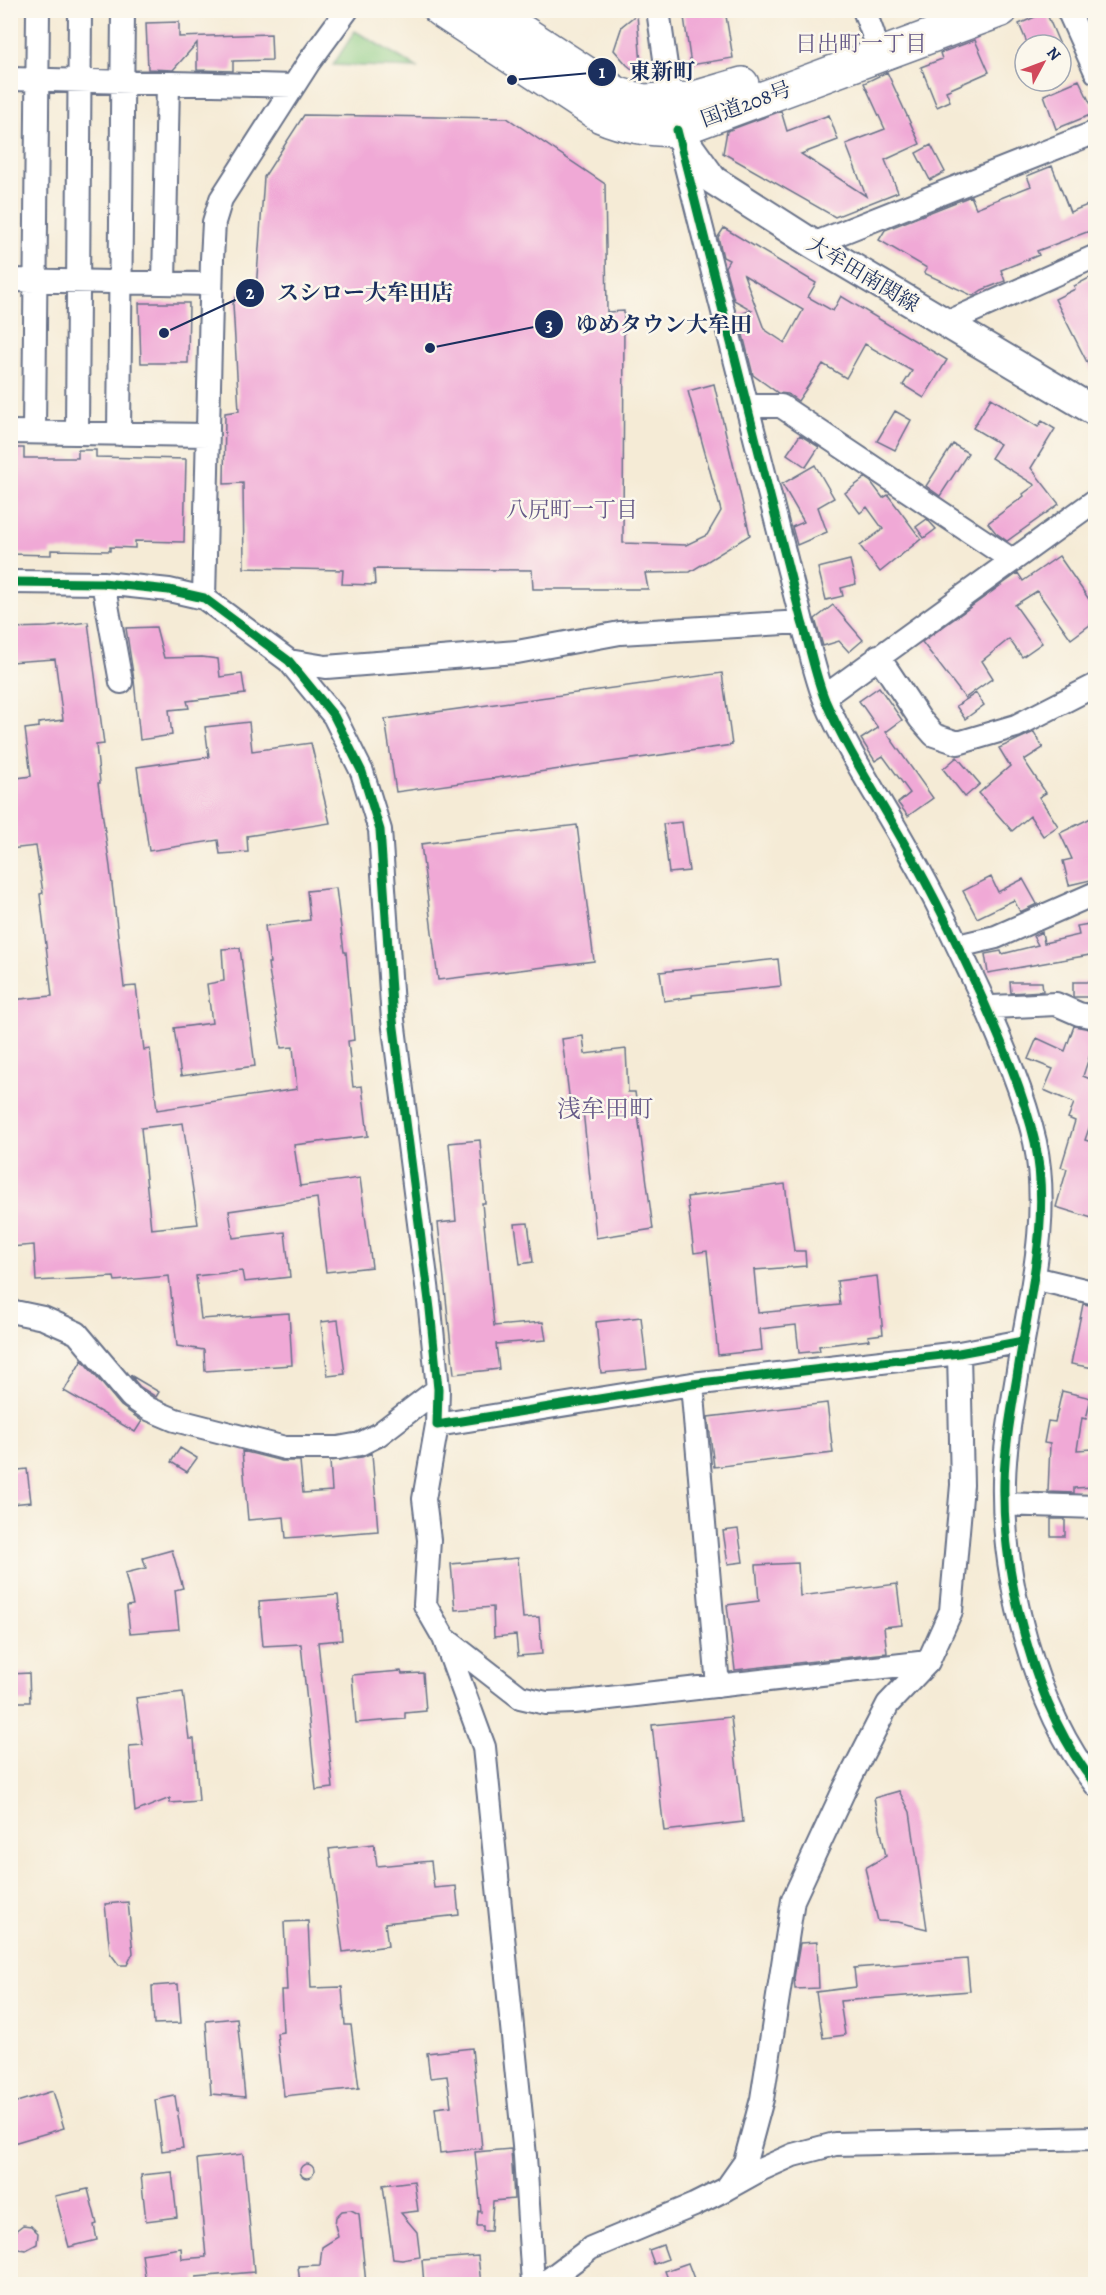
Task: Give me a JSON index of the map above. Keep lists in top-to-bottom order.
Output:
{
  "streets": {
    "highway": ["国道208号"],
    "main road": ["大牟田南関線"]
  },
  "crossings": [
    ["国道208号", "大牟田南関線"]
  ],
  "districts": ["日出町一丁目", "八尻町一丁目", "浅牟田町"],
  "places": ["東新町", "スシロー大牟田店", "ゆめタウン大牟田"],
  "north": "top right"
}
